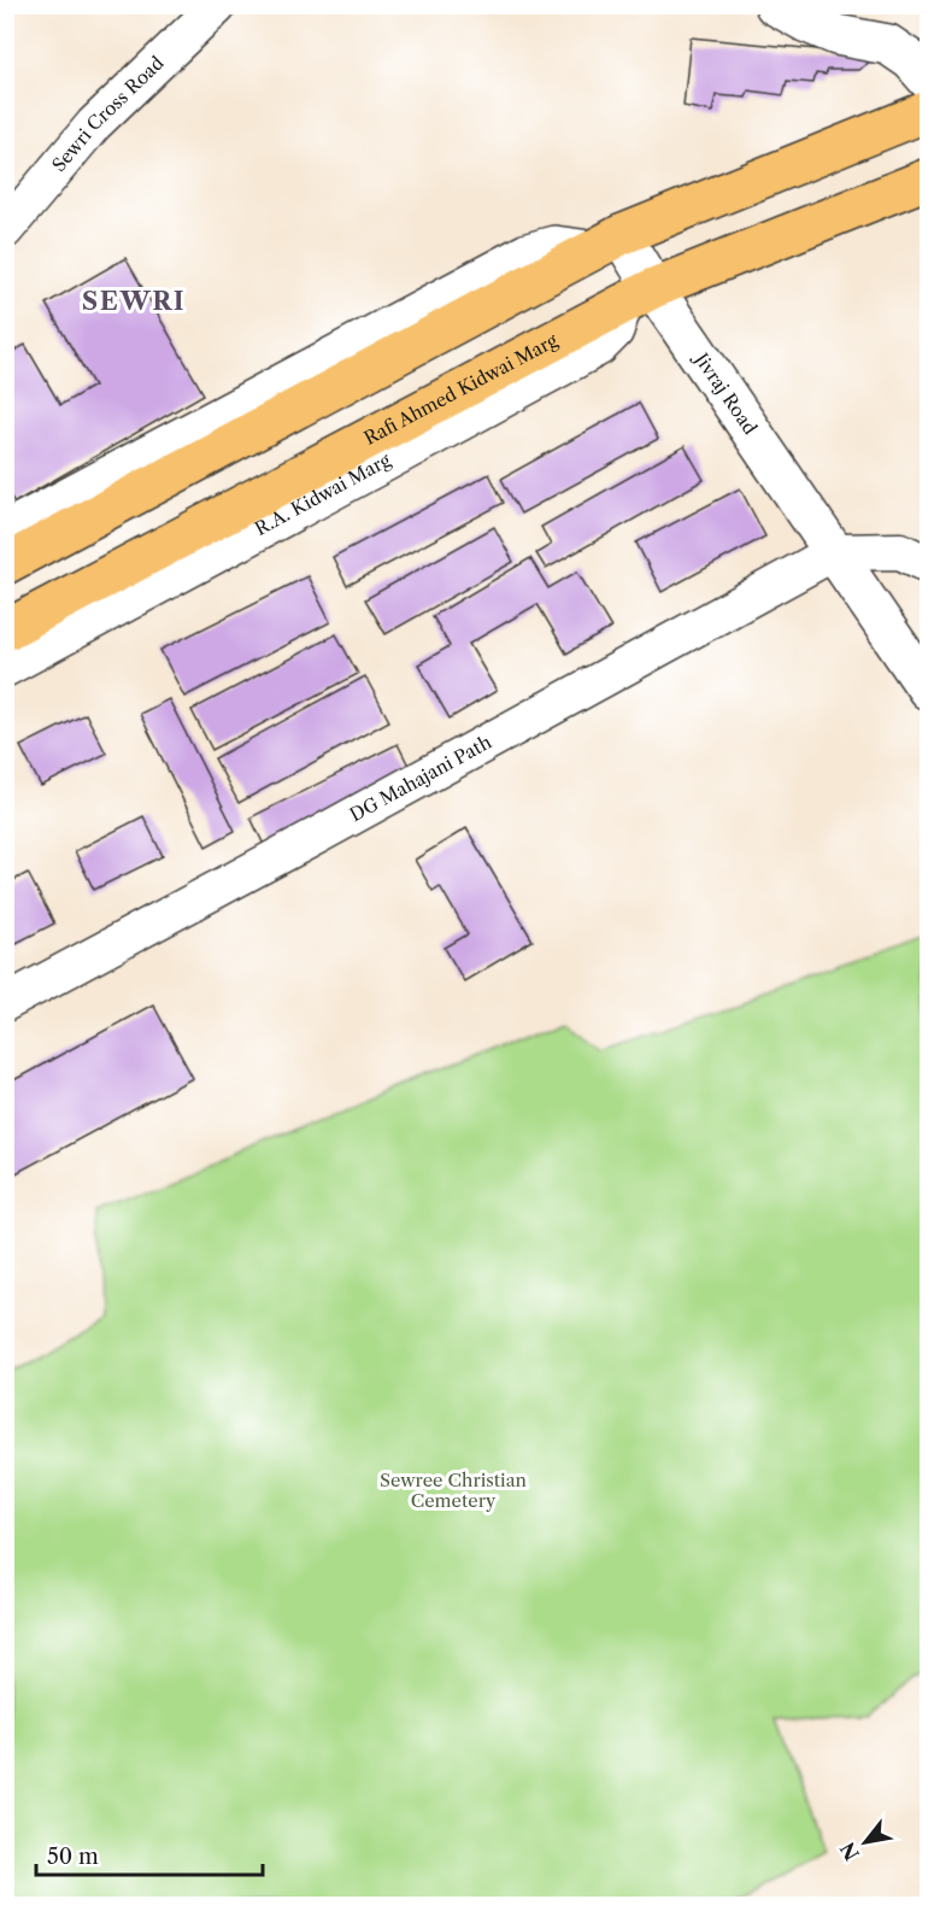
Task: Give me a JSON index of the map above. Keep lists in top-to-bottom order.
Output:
{
  "streets": {
    "main road": ["Rafi Ahmed Kidwai Marg"],
    "street": [
      "Sewri Cross Road",
      "Jivraj Road",
      "R.A. Kidwai Marg",
      "DG Mahajani Path"
    ]
  },
  "crossings": [
    ["Rafi Ahmed Kidwai Marg", "Jivraj Road"],
    ["Rafi Ahmed Kidwai Marg", "R.A. Kidwai Marg"],
    ["Jivraj Road", "R.A. Kidwai Marg"],
    ["Jivraj Road", "DG Mahajani Path"]
  ],
  "districts": ["SEWRI"],
  "parks": ["Sewree Christian Cemetery"],
  "scale_bar": "50 m",
  "north": "bottom left"
}
